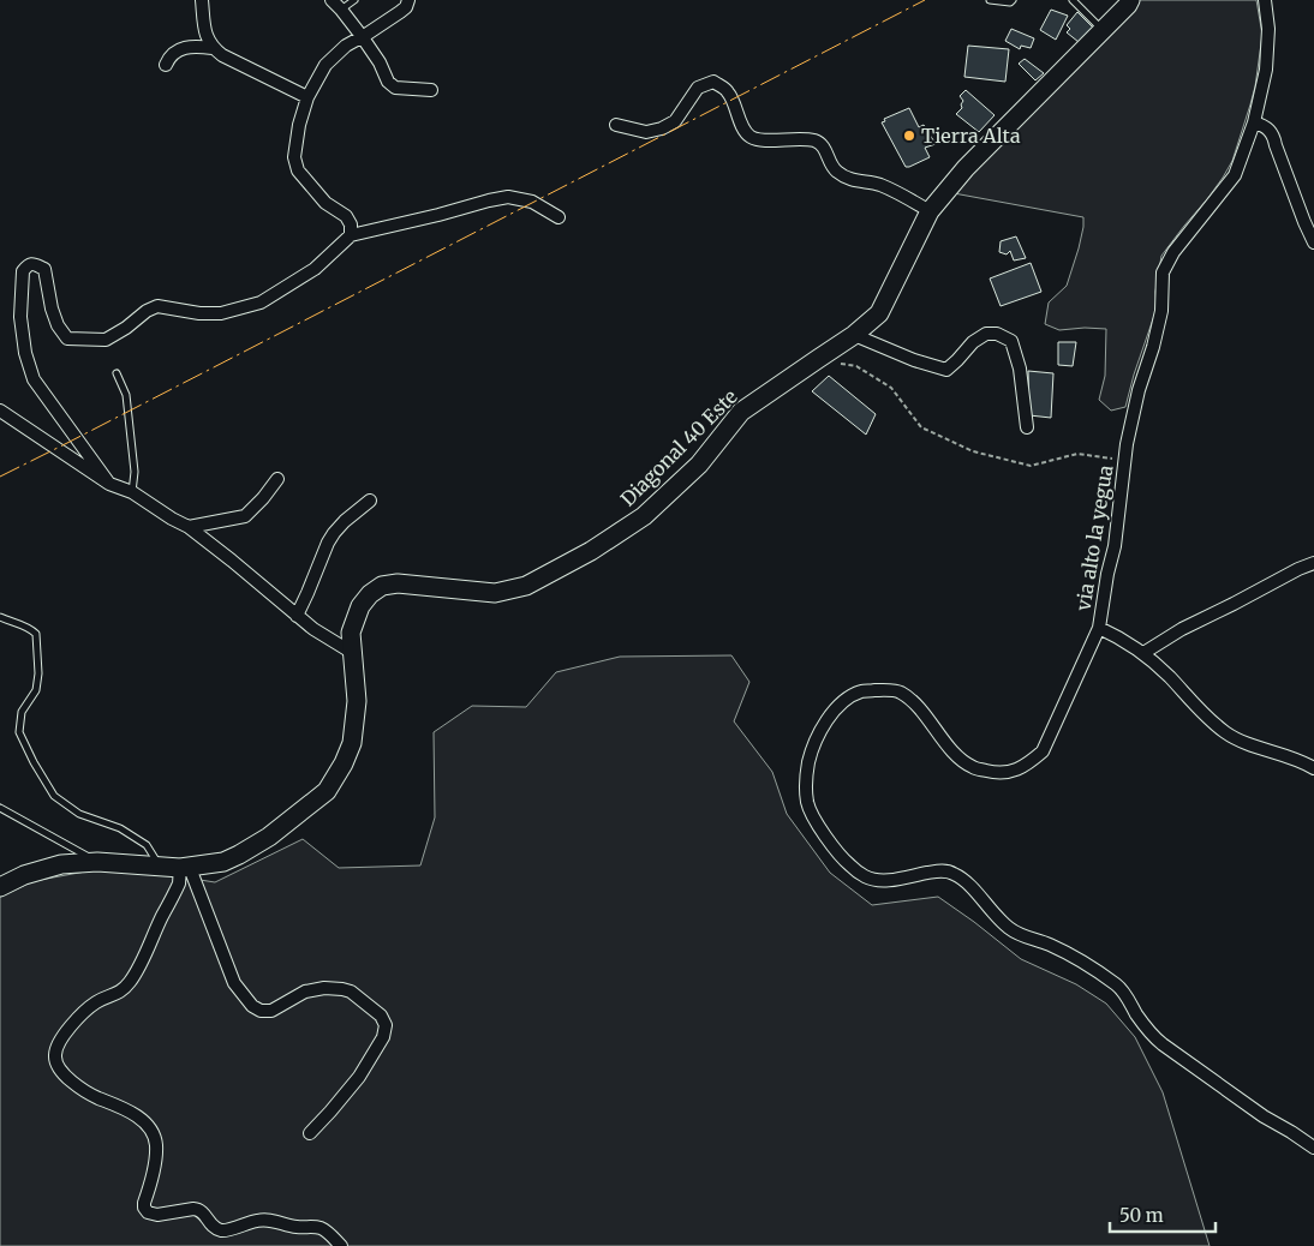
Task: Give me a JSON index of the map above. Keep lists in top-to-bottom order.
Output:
{
  "streets": {
    "street": ["Diagonal 40 Este", "via alto la yegua"]
  },
  "places": ["Tierra Alta"],
  "scale_bar": "50 m"
}
